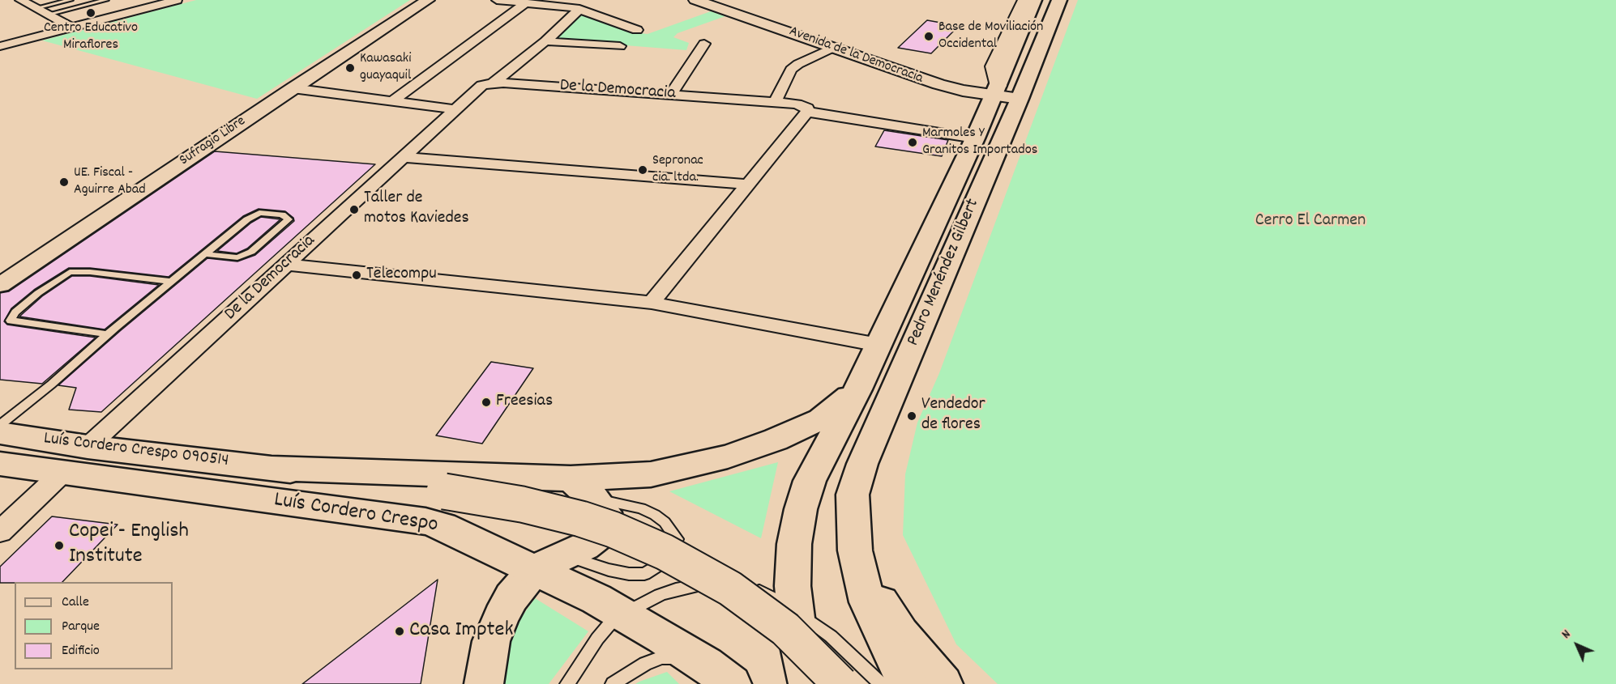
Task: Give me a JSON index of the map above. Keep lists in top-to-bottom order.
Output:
{
  "streets": {
    "main road": ["Pedro Menéndez Gilbert", "Luís Cordero Crespo 090514", "Luís Cordero Crespo"],
    "street": ["Avenida de la Democracia", "De la Democracia", "Sufragio Libre"]
  },
  "crossings": [
    ["Avenida de la Democracia", "Pedro Menéndez Gilbert"],
    ["De la Democracia", "Pedro Menéndez Gilbert"],
    ["De la Democracia", "Luís Cordero Crespo 090514"],
    ["Luís Cordero Crespo 090514", "Luís Cordero Crespo"]
  ],
  "parks": ["Cerro El Carmen"],
  "places": [
    "Centro Educativo Miraflores",
    "Base de Moviliación Occidental",
    "Kawasaki guayaquil",
    "Marmoles Y Granitos Importados",
    "Sepronac cia. ltda.",
    "UE. Fiscal - Aguirre Abad",
    "Taller de motos Kaviedes",
    "Telecompu",
    "Freesias",
    "Vendedor de flores",
    "Copei - English Institute",
    "Casa Imptek"
  ],
  "legend": ["Calle", "Parque", "Edificio"],
  "north": "top left"
}
